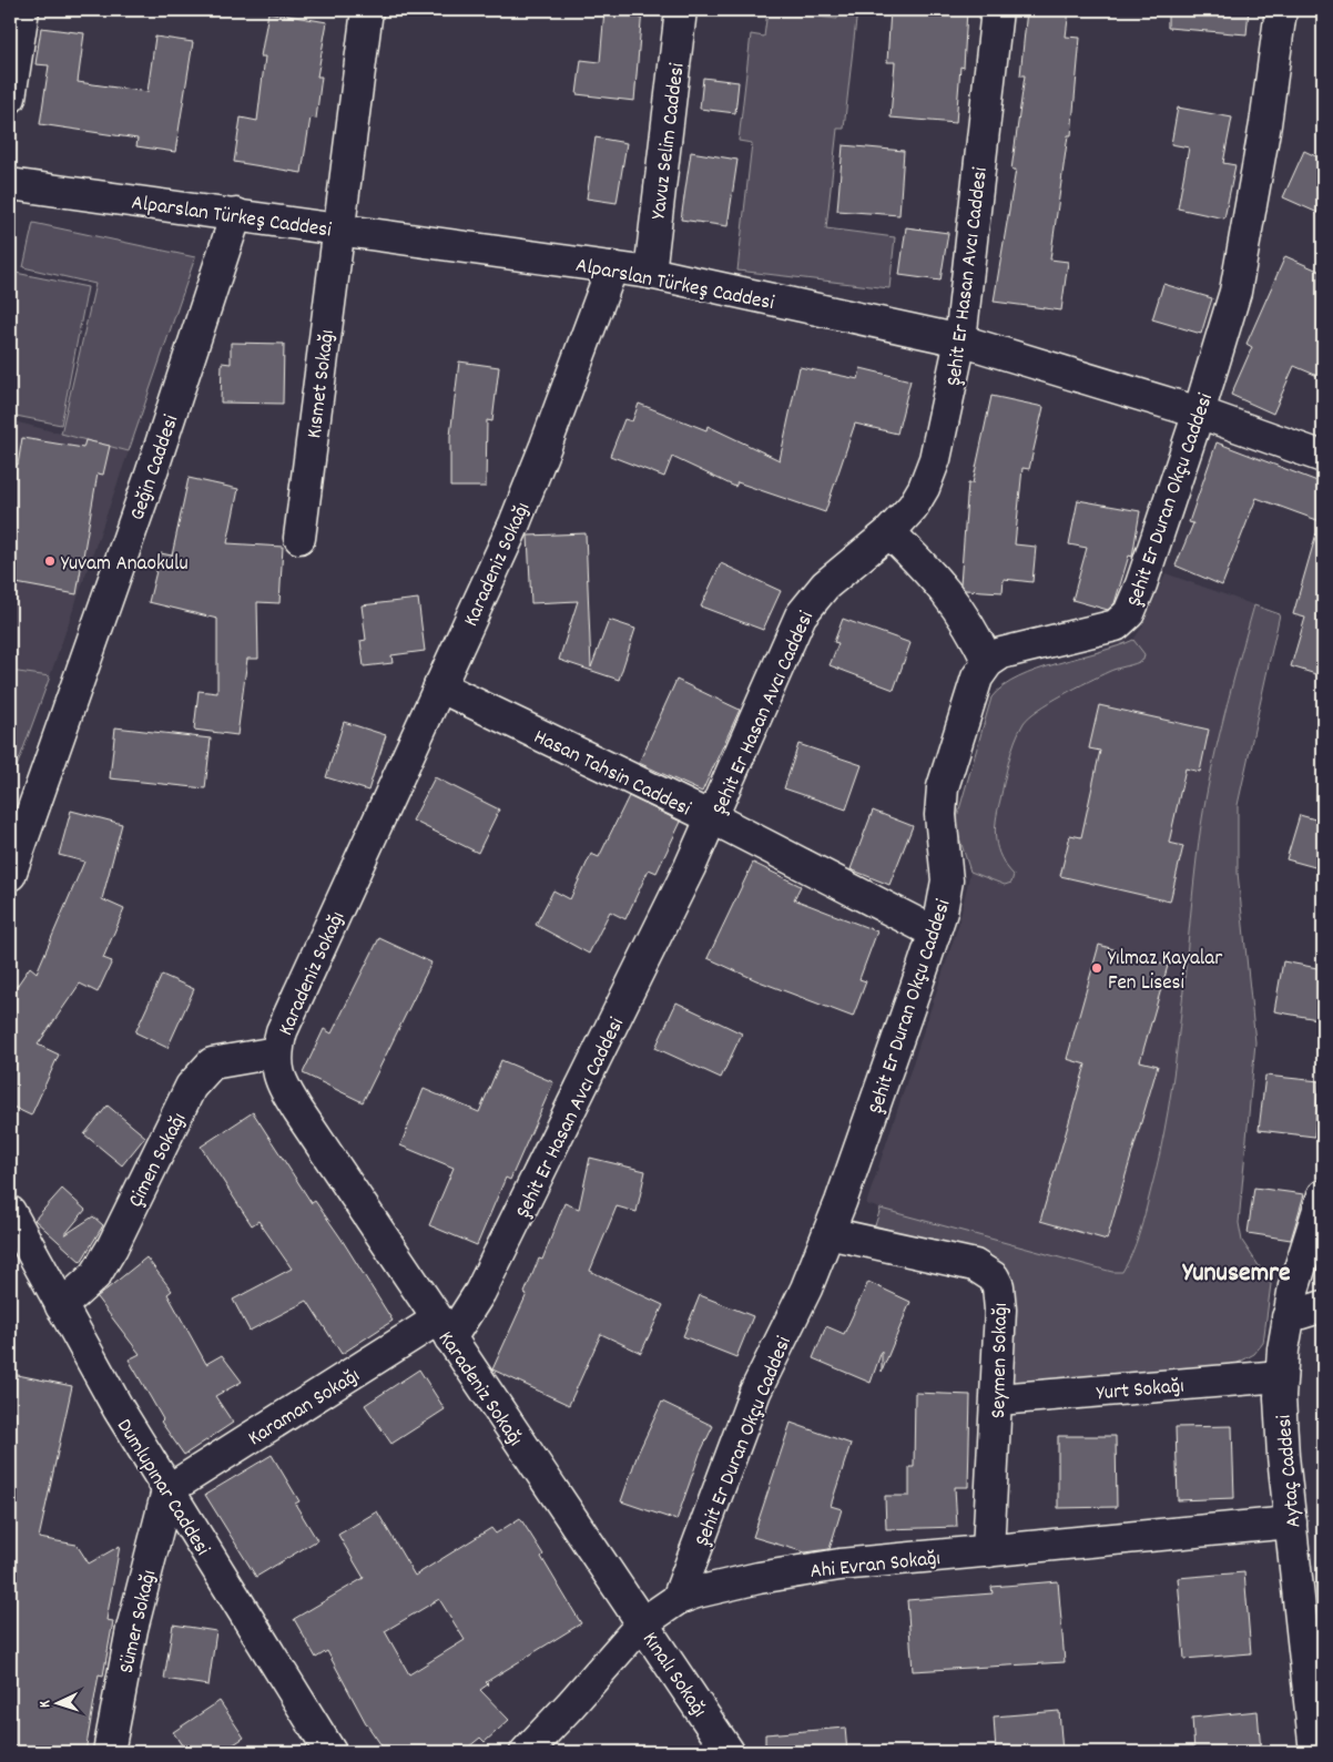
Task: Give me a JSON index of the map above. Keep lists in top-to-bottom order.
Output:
{
  "streets": {
    "street": [
      "Yavuz Selim Caddesi",
      "Alparslan Türkeş Caddesi",
      "Şehit Er Hasan Avcı Caddesi",
      "Kısmet Sokağı",
      "Geğin Caddesi",
      "Şehit Er Duran Okçu Caddesi",
      "Karadeniz Sokağı",
      "Hasan Tahsin Caddesi",
      "Çimen Sokağı",
      "Seymen Sokağı",
      "Yurt Sokağı",
      "Karaman Sokağı",
      "Aytaç Caddesi",
      "Dumlupınar Caddesi",
      "Ahi Evran Sokağı",
      "Sümer Sokağı",
      "Kınalı Sokağı"
    ]
  },
  "crossings": [
    ["Yavuz Selim Caddesi", "Alparslan Türkeş Caddesi"],
    ["Alparslan Türkeş Caddesi", "Şehit Er Hasan Avcı Caddesi"],
    ["Alparslan Türkeş Caddesi", "Kısmet Sokağı"],
    ["Alparslan Türkeş Caddesi", "Geğin Caddesi"],
    ["Alparslan Türkeş Caddesi", "Şehit Er Duran Okçu Caddesi"],
    ["Alparslan Türkeş Caddesi", "Karadeniz Sokağı"],
    ["Şehit Er Hasan Avcı Caddesi", "Karadeniz Sokağı"],
    ["Şehit Er Hasan Avcı Caddesi", "Hasan Tahsin Caddesi"],
    ["Şehit Er Hasan Avcı Caddesi", "Karaman Sokağı"],
    ["Şehit Er Duran Okçu Caddesi", "Hasan Tahsin Caddesi"],
    ["Şehit Er Duran Okçu Caddesi", "Seymen Sokağı"],
    ["Şehit Er Duran Okçu Caddesi", "Ahi Evran Sokağı"],
    ["Karadeniz Sokağı", "Hasan Tahsin Caddesi"],
    ["Karadeniz Sokağı", "Çimen Sokağı"],
    ["Karadeniz Sokağı", "Karaman Sokağı"],
    ["Karadeniz Sokağı", "Ahi Evran Sokağı"],
    ["Karadeniz Sokağı", "Kınalı Sokağı"],
    ["Çimen Sokağı", "Dumlupınar Caddesi"],
    ["Seymen Sokağı", "Yurt Sokağı"],
    ["Seymen Sokağı", "Ahi Evran Sokağı"],
    ["Yurt Sokağı", "Aytaç Caddesi"],
    ["Karaman Sokağı", "Dumlupınar Caddesi"],
    ["Karaman Sokağı", "Sümer Sokağı"],
    ["Aytaç Caddesi", "Ahi Evran Sokağı"],
    ["Dumlupınar Caddesi", "Sümer Sokağı"],
    ["Ahi Evran Sokağı", "Kınalı Sokağı"]
  ],
  "districts": ["Yunusemre"],
  "places": ["Yuvam Anaokulu", "Yılmaz Kayalar Fen Lisesi"],
  "north": "left"
}
